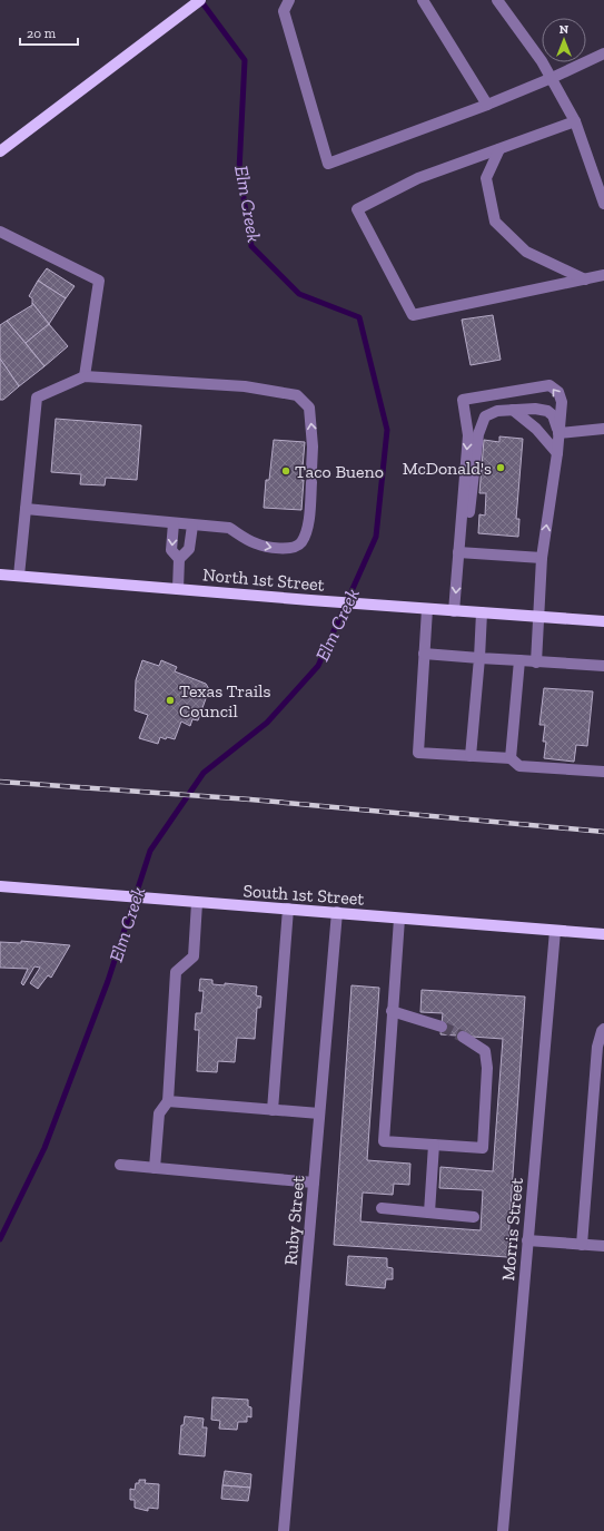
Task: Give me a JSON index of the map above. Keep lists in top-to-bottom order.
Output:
{
  "streets": {
    "main road": ["North 1st Street", "South 1st Street"],
    "street": ["Ruby Street", "Morris Street"]
  },
  "crossings": [
    ["South 1st Street", "Ruby Street"],
    ["South 1st Street", "Morris Street"]
  ],
  "water": ["Elm Creek"],
  "places": ["McDonald's", "Taco Bueno", "Texas Trails Council"],
  "scale_bar": "20 m",
  "north": "top"
}
